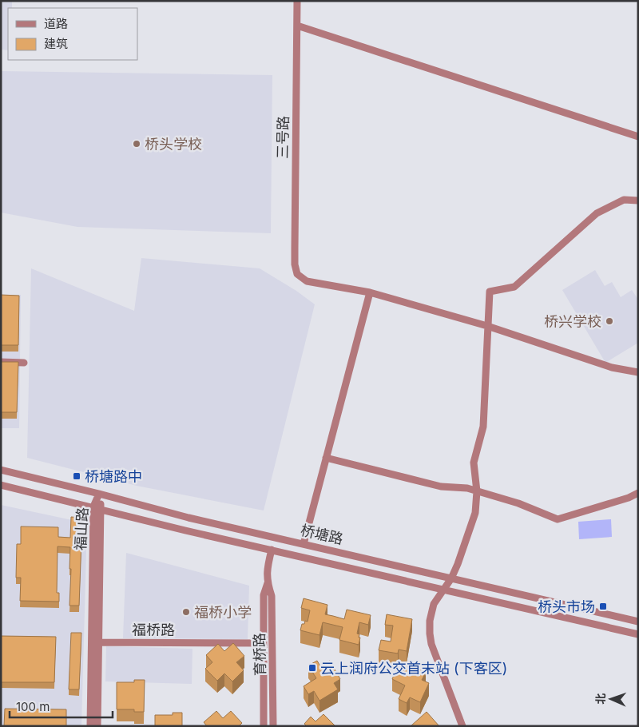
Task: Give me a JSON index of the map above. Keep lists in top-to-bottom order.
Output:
{
  "streets": {
    "street": [
      "三号路",
      "福山路",
      "桥塘路",
      "福桥路",
      "育桥路"
    ]
  },
  "crossings": [
    ["福山路", "桥塘路"],
    ["福山路", "福桥路"],
    ["桥塘路", "育桥路"],
    ["福桥路", "育桥路"]
  ],
  "places": {
    "other": ["桥头学校", "桥兴学校", "福桥小学"],
    "transit": ["桥塘路中", "桥头市场", "云上润府公交首末站 (下客区)"]
  },
  "legend": ["道路", "建筑"],
  "scale_bar": "100 m",
  "north": "left"
}
